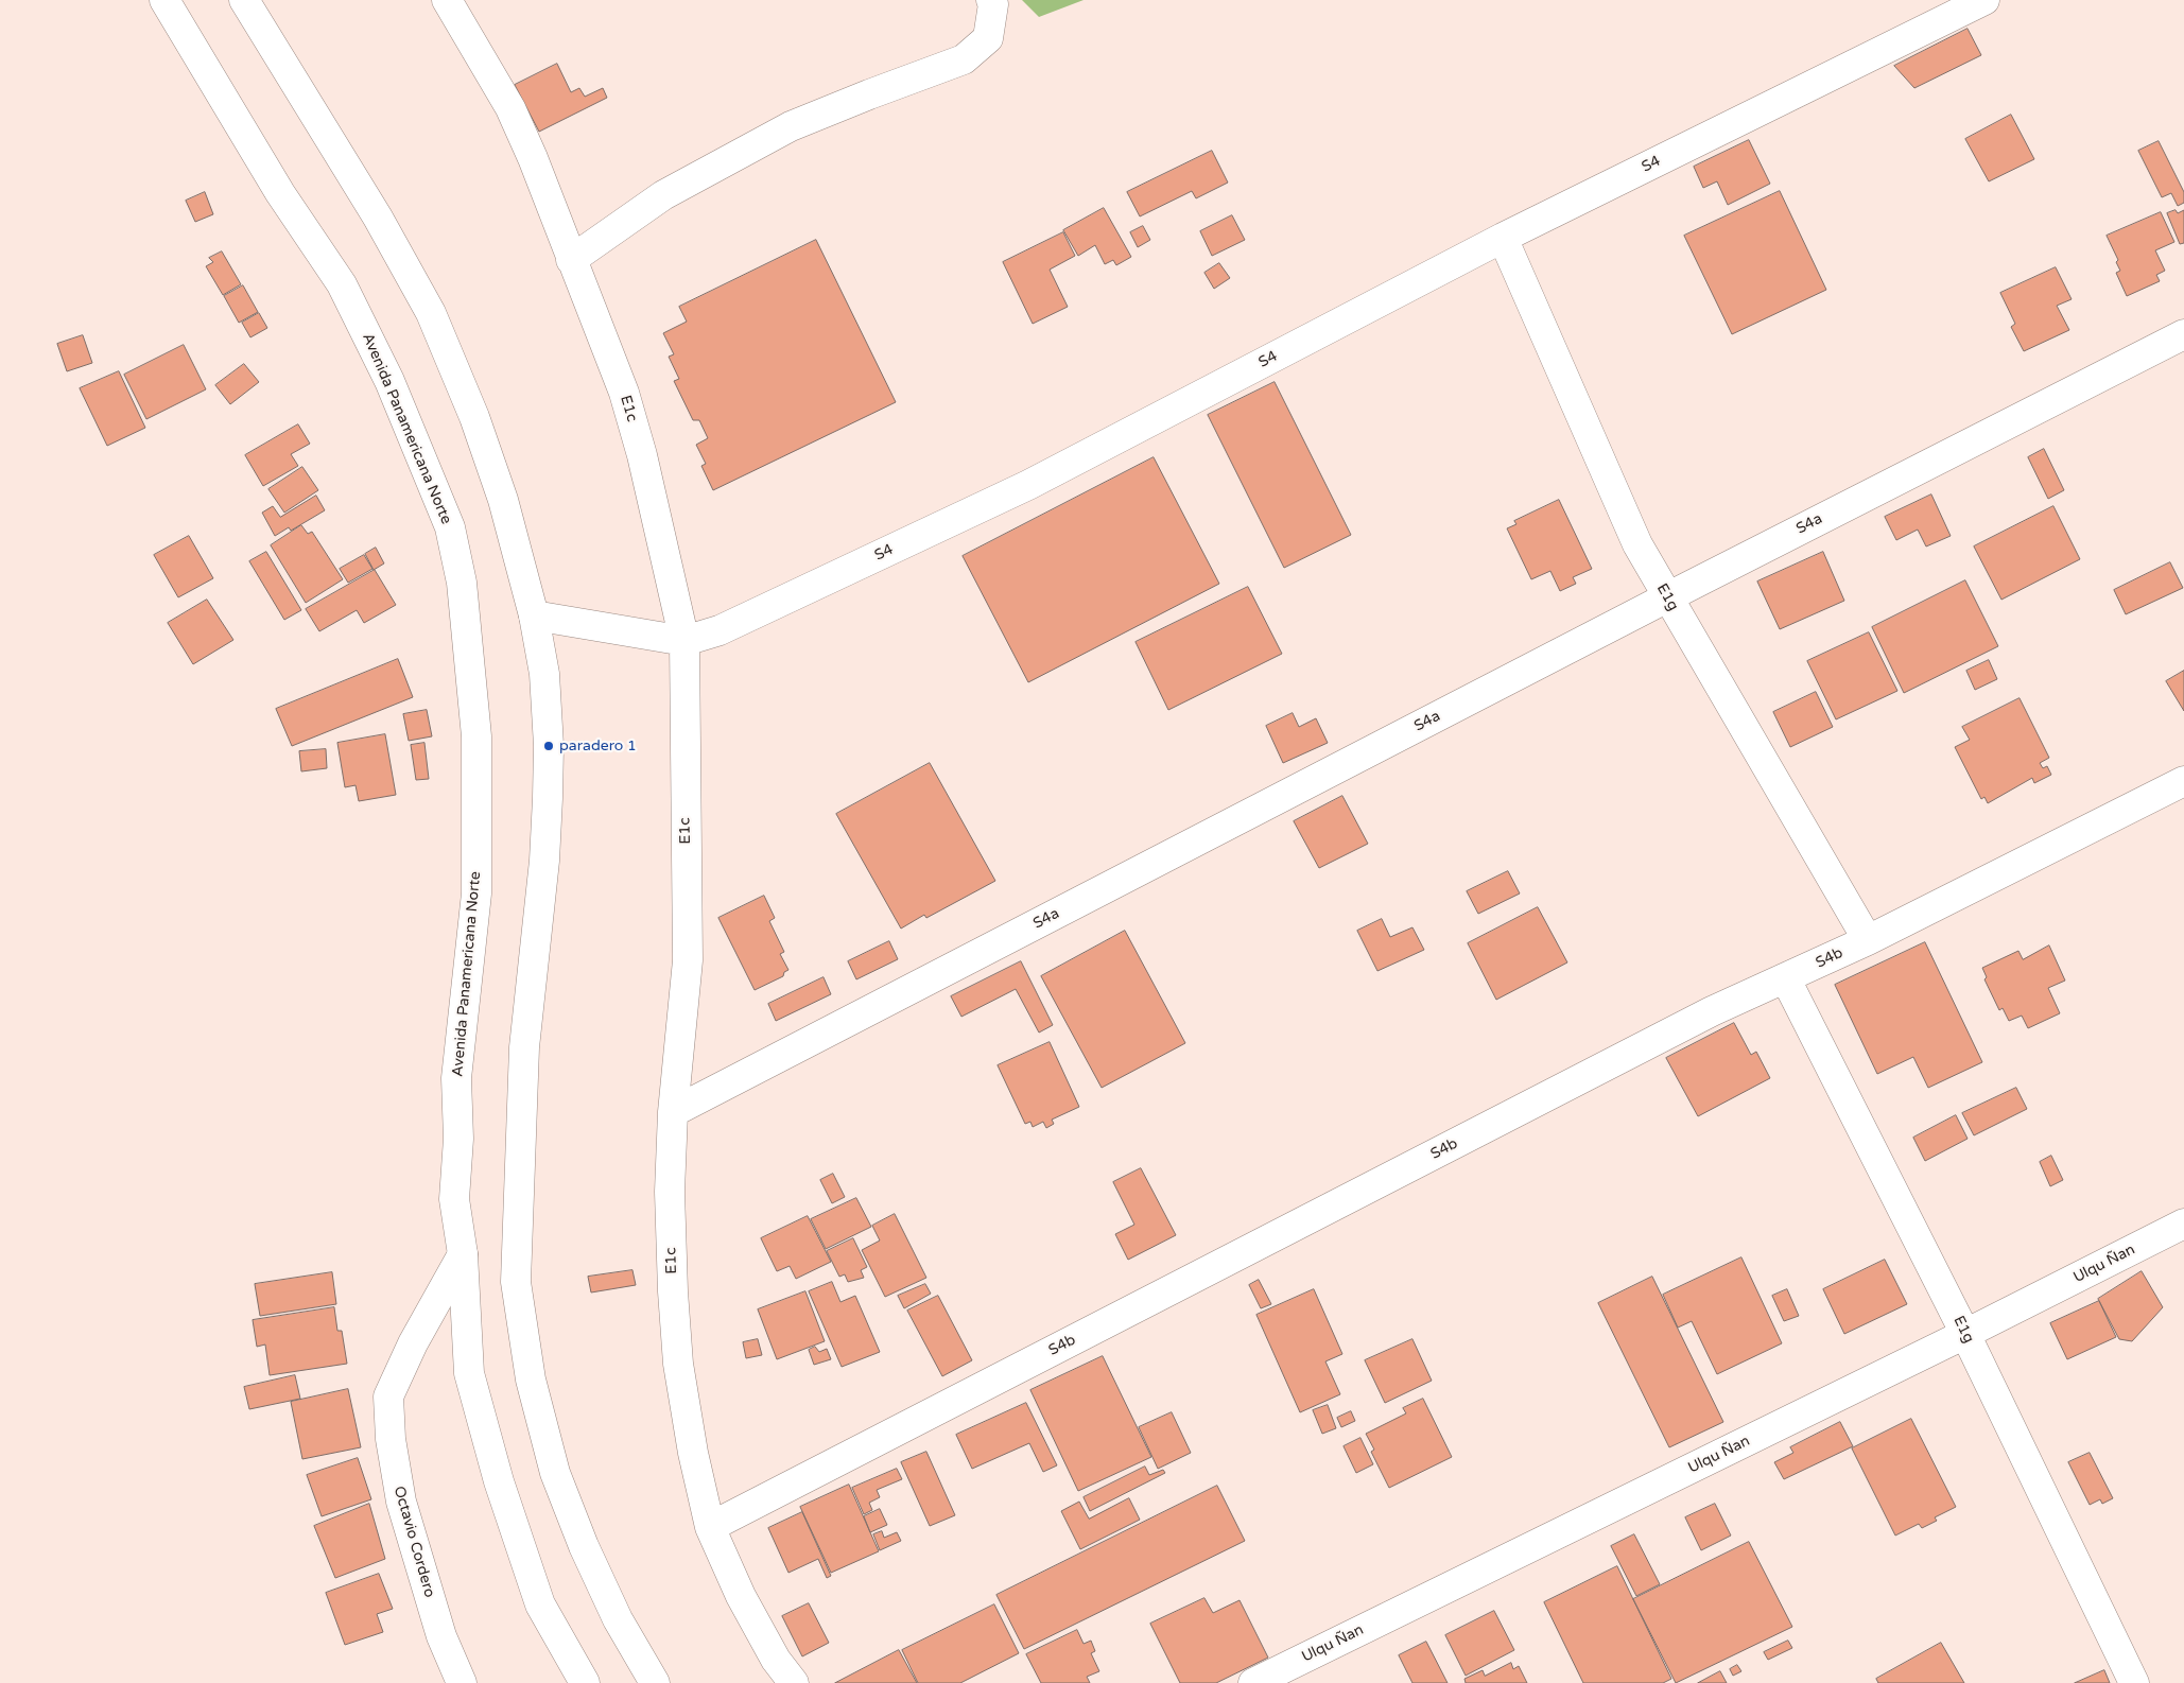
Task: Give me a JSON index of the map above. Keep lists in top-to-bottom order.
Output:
{
  "streets": {
    "main road": [
      "S4",
      "E1c",
      "Avenida Panamericana Norte",
      "S4a",
      "E1g",
      "S4b",
      "Ulqu Ñan",
      "Octavio Cordero"
    ]
  },
  "crossings": [
    ["S4", "E1c"],
    ["S4", "E1g"],
    ["E1c", "S4a"],
    ["E1c", "S4b"],
    ["Avenida Panamericana Norte", "Octavio Cordero"],
    ["S4a", "E1g"],
    ["E1g", "S4b"],
    ["E1g", "Ulqu Ñan"]
  ],
  "places": ["paradero 1"]
}
